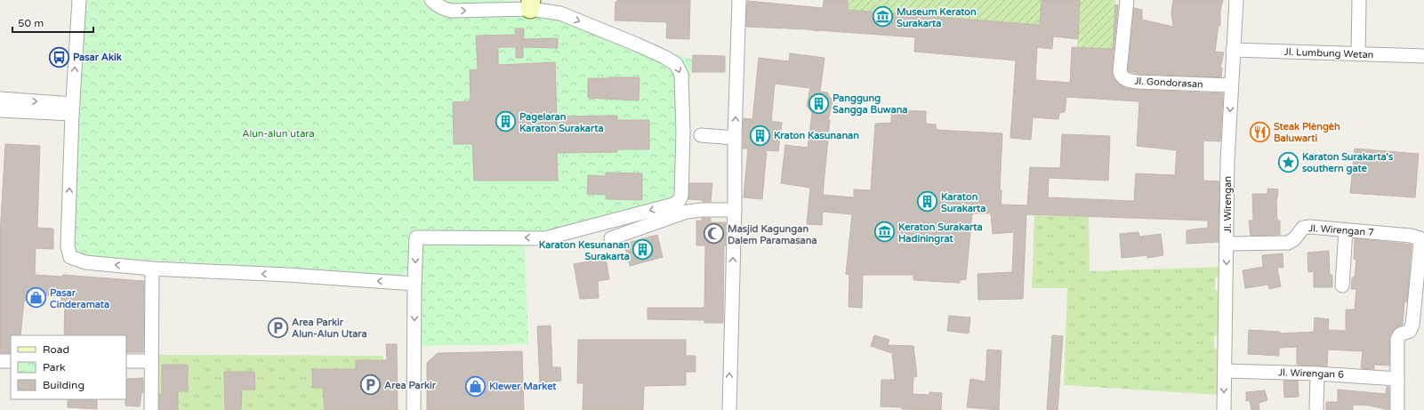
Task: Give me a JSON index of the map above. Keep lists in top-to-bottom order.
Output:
{
  "streets": {
    "street": [
      "Jl. Lumbung Wetan",
      "Jl. Gondorasan",
      "Jl. Wirengan",
      "Jl. Wirengan 7",
      "Jl. Wirengan 6"
    ]
  },
  "crossings": [
    ["Jl. Lumbung Wetan", "Jl. Wirengan"],
    ["Jl. Gondorasan", "Jl. Wirengan"],
    ["Jl. Wirengan", "Jl. Wirengan 7"],
    ["Jl. Wirengan", "Jl. Wirengan 6"],
    ["Jl. Wirengan 7", "Jl. Wirengan 6"]
  ],
  "one_way": ["Jl. Wirengan"],
  "parks": ["Alun-alun utara"],
  "places": {
    "museum": ["Museum Keraton Surakarta", "Keraton Surakarta Hadiningrat"],
    "bus stop": ["Pasar Akik"],
    "building": [
      "Panggung Sangga Buwana",
      "Pagelaran Karaton Surakarta",
      "Kraton Kasunanan",
      "Karaton Surakarta",
      "Karaton Kesunanan Surakarta"
    ],
    "restaurant": ["Steak Plèngèh Baluwarti"],
    "place": ["Karaton Surakarta's southern gate"],
    "mosque": ["Masjid Kagungan Dalem Paramasana"],
    "shop": ["Pasar Cinderamata", "Klewer Market"],
    "parking": ["Area Parkir Alun-Alun Utara", "Area Parkir"]
  },
  "legend": ["Road", "Park", "Building"],
  "scale_bar": "50 m"
}
